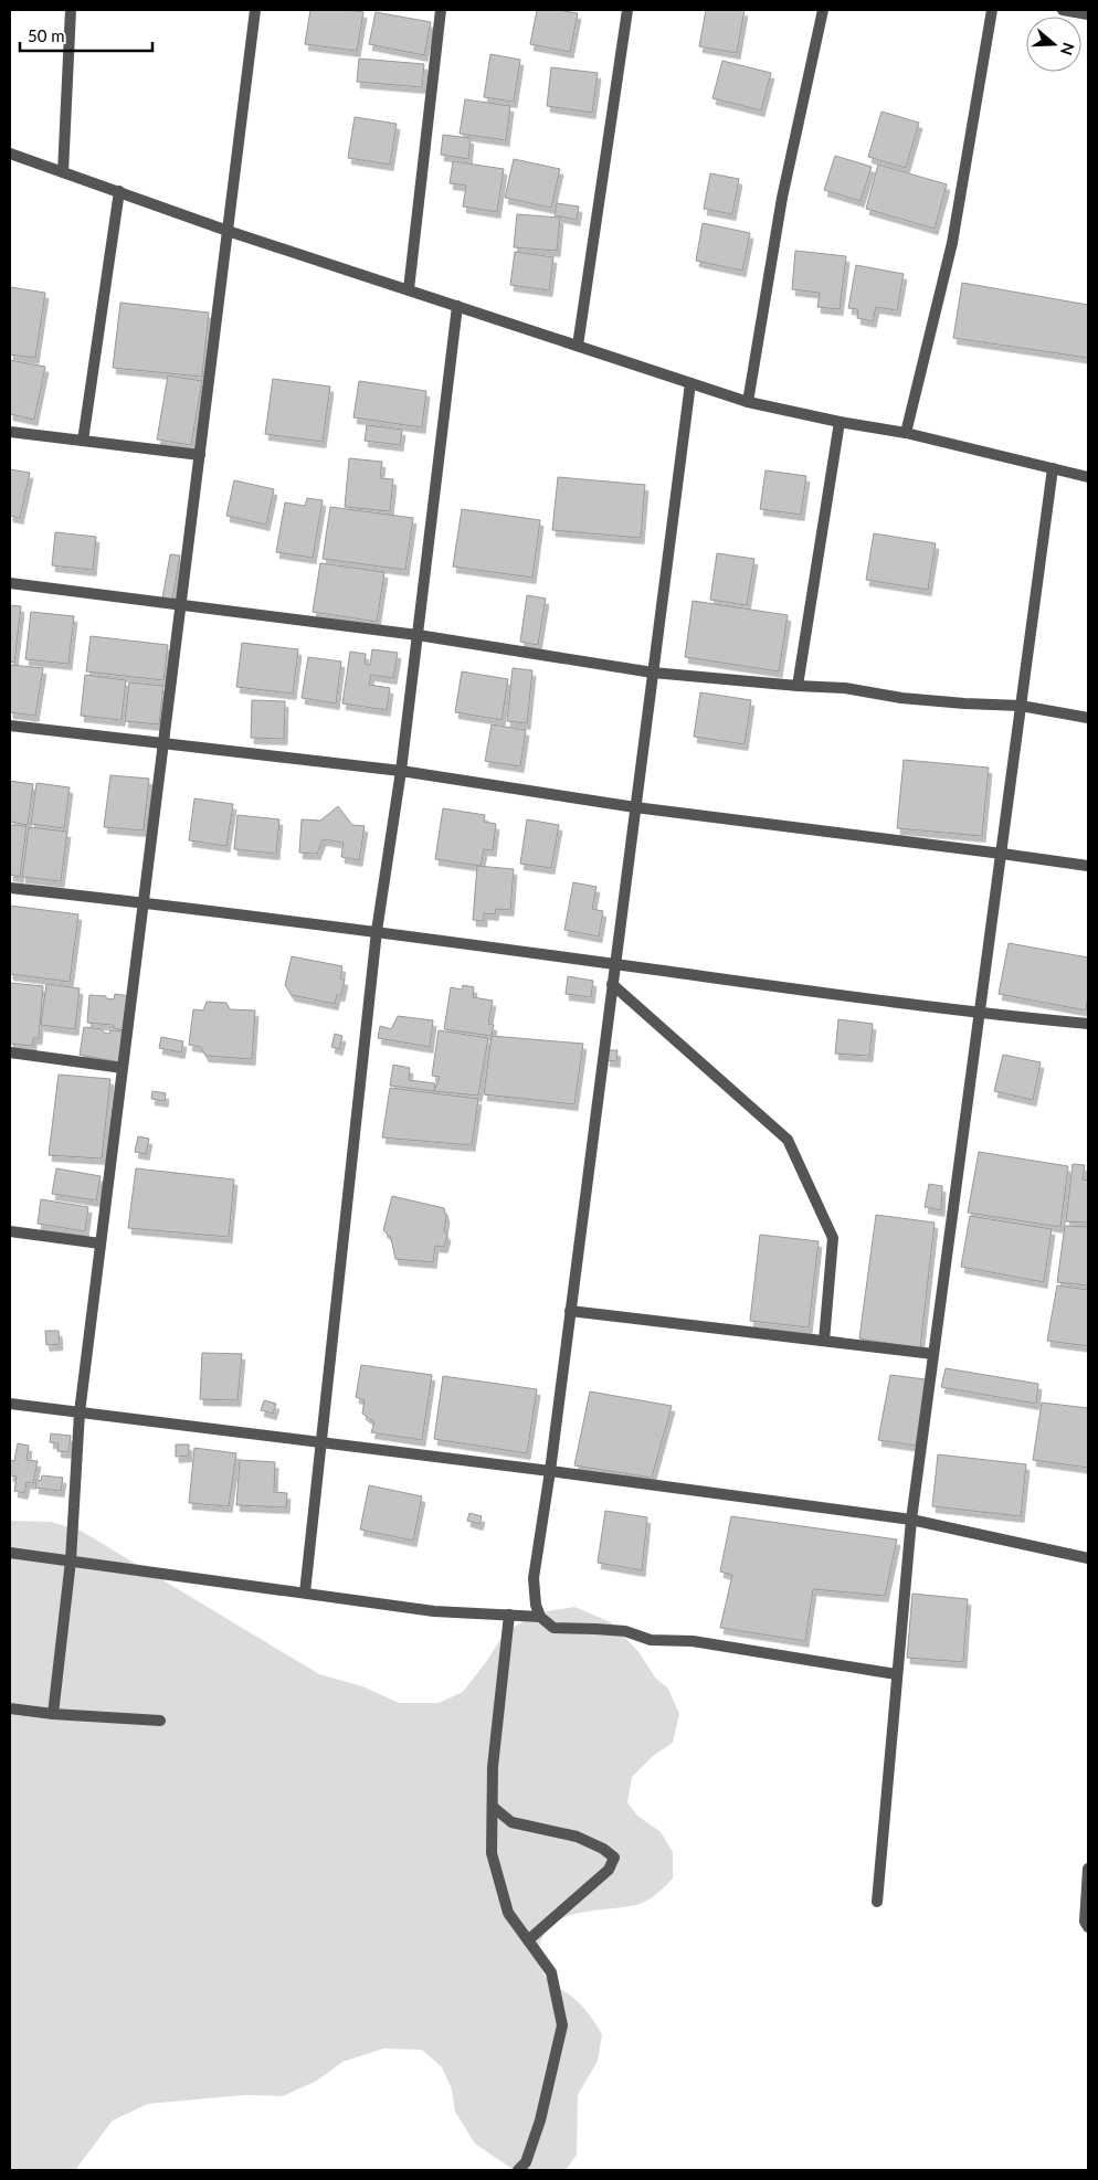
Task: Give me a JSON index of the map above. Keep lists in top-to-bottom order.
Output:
{
  "scale_bar": "50 m",
  "north": "right"
}
